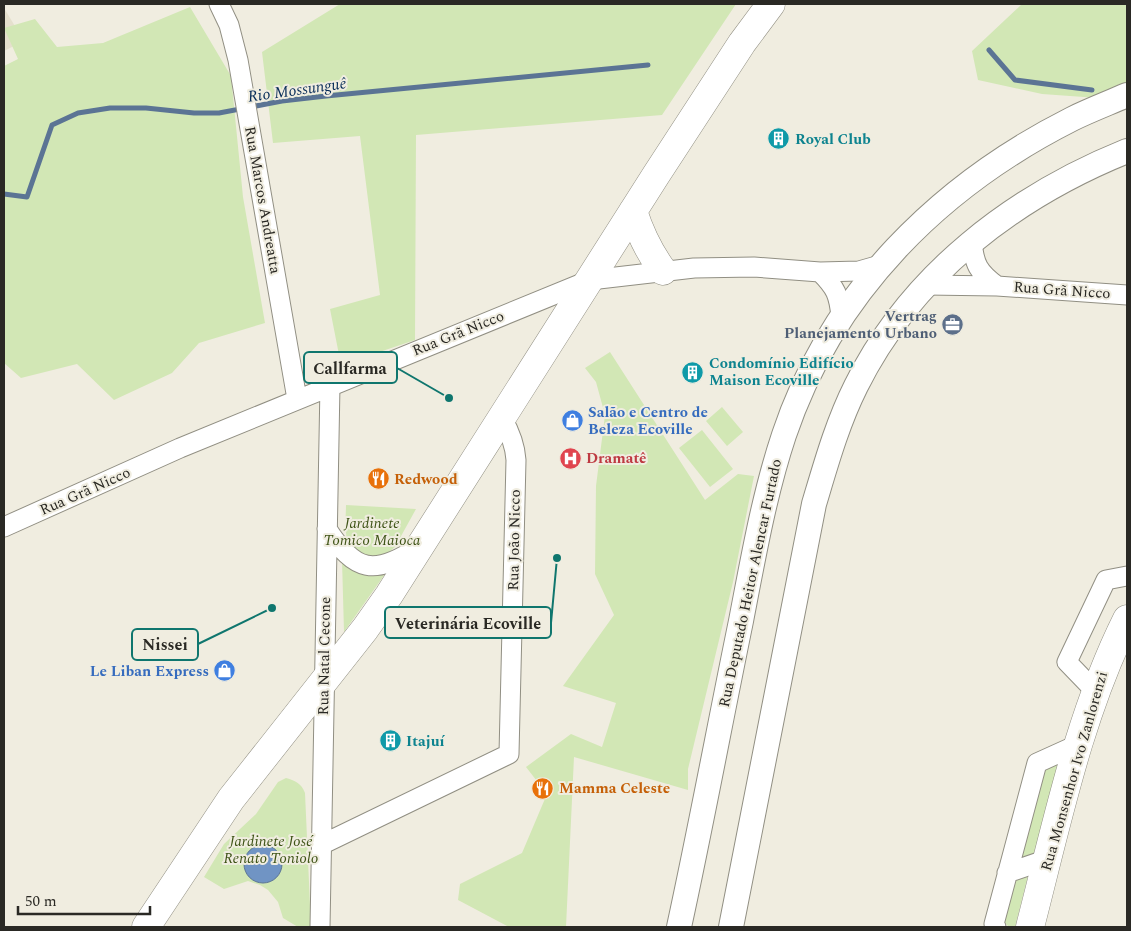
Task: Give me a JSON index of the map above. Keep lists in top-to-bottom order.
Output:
{
  "streets": {
    "main road": ["Rua Monsenhor Ivo Zanlorenzi"],
    "street": [
      "Rua Marcos Andreatta",
      "Rua Grã Nicco",
      "Rua João Nicco",
      "Rua Deputado Heitor Alencar Furtado",
      "Rua Natal Cecone"
    ]
  },
  "crossings": [
    ["Rua Marcos Andreatta", "Rua Grã Nicco"],
    ["Rua Grã Nicco", "Rua Deputado Heitor Alencar Furtado"],
    ["Rua Grã Nicco", "Rua Natal Cecone"],
    ["Rua João Nicco", "Rua Natal Cecone"]
  ],
  "water": ["Rio Mossunguê"],
  "parks": ["Jardinete Tomico Maioca", "Jardinete José Renato Toniolo"],
  "places": {
    "building": ["Royal Club", "Condomínio Edifício Maison Ecoville", "Itajuí"],
    "office": ["Vertrag Planejamento Urbano"],
    "other": ["Callfarma", "Veterinária Ecoville", "Nissei"],
    "shop": ["Salão e Centro de Beleza Ecoville", "Le Liban Express"],
    "hospital": ["Dramatê"],
    "restaurant": ["Redwood", "Mamma Celeste"]
  },
  "scale_bar": "50 m"
}
